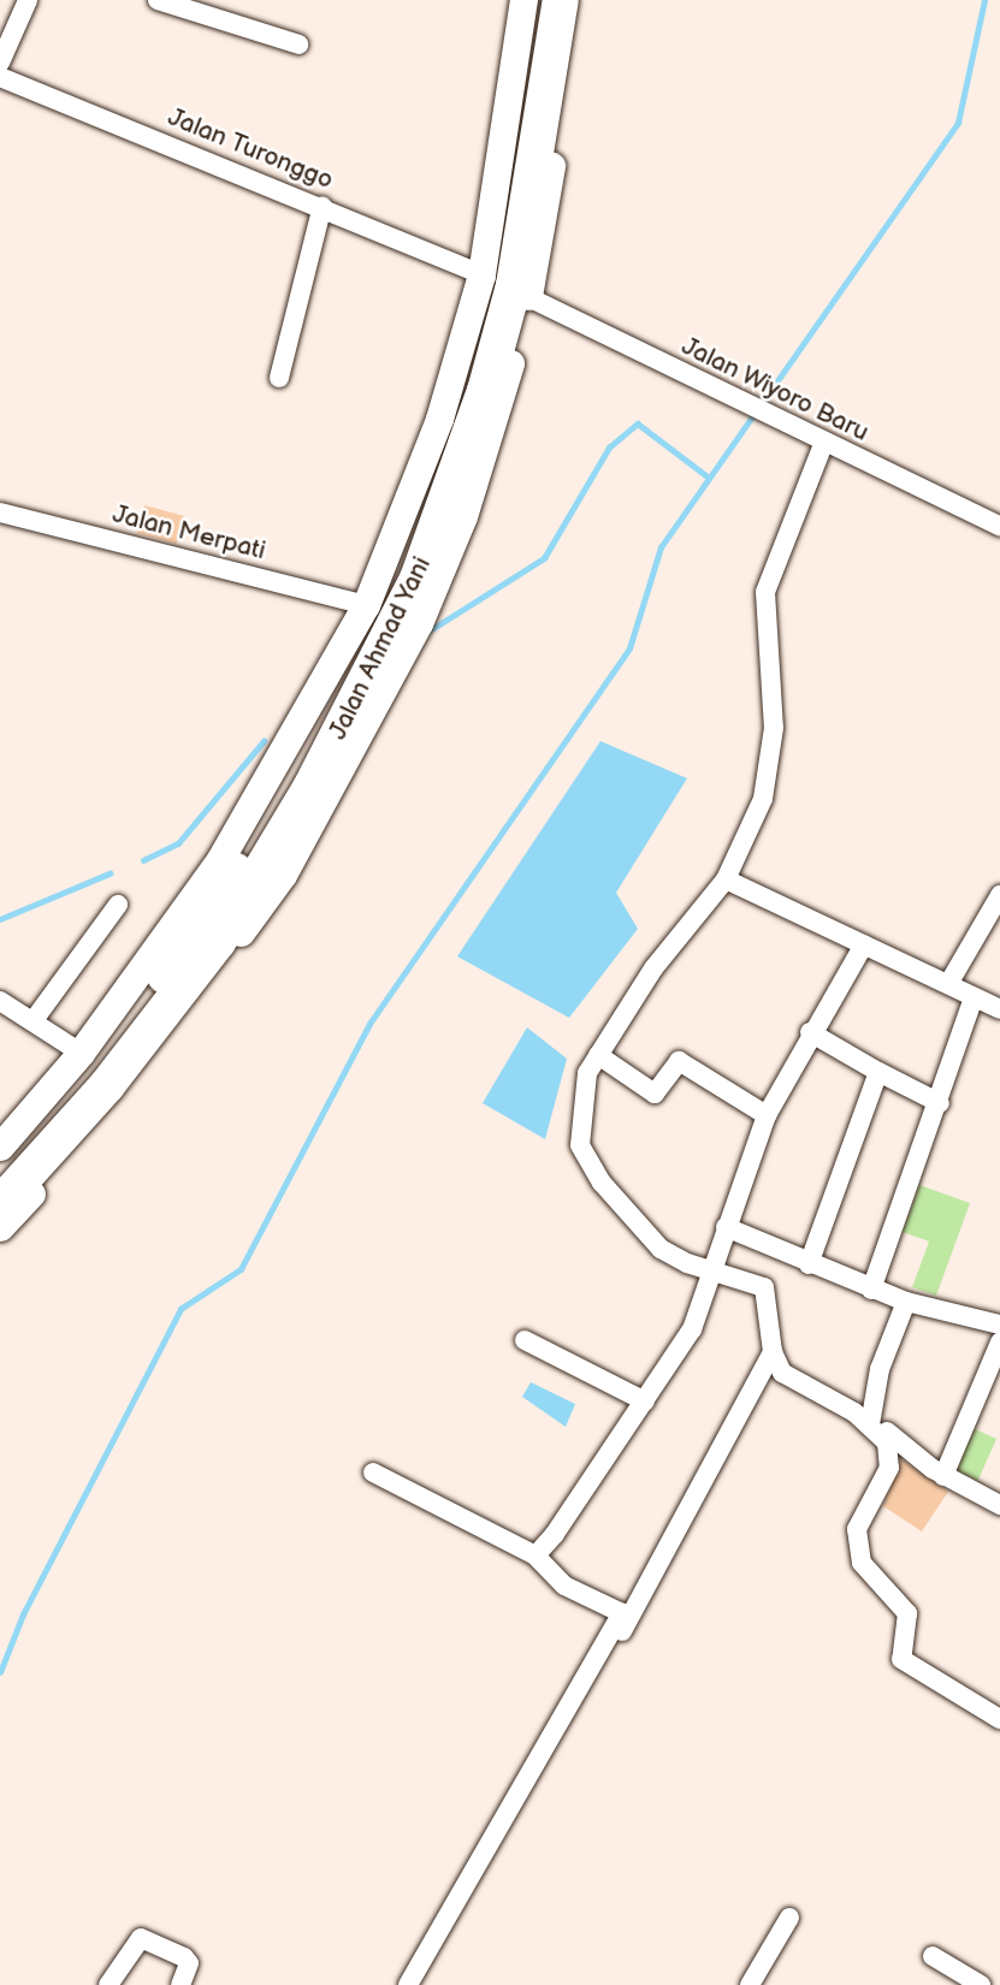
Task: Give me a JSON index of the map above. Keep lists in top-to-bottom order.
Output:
{
  "streets": {
    "highway": ["Jalan Ahmad Yani"],
    "street": ["Jalan Turonggo", "Jalan Wiyoro Baru", "Jalan Merpati"]
  }
}
